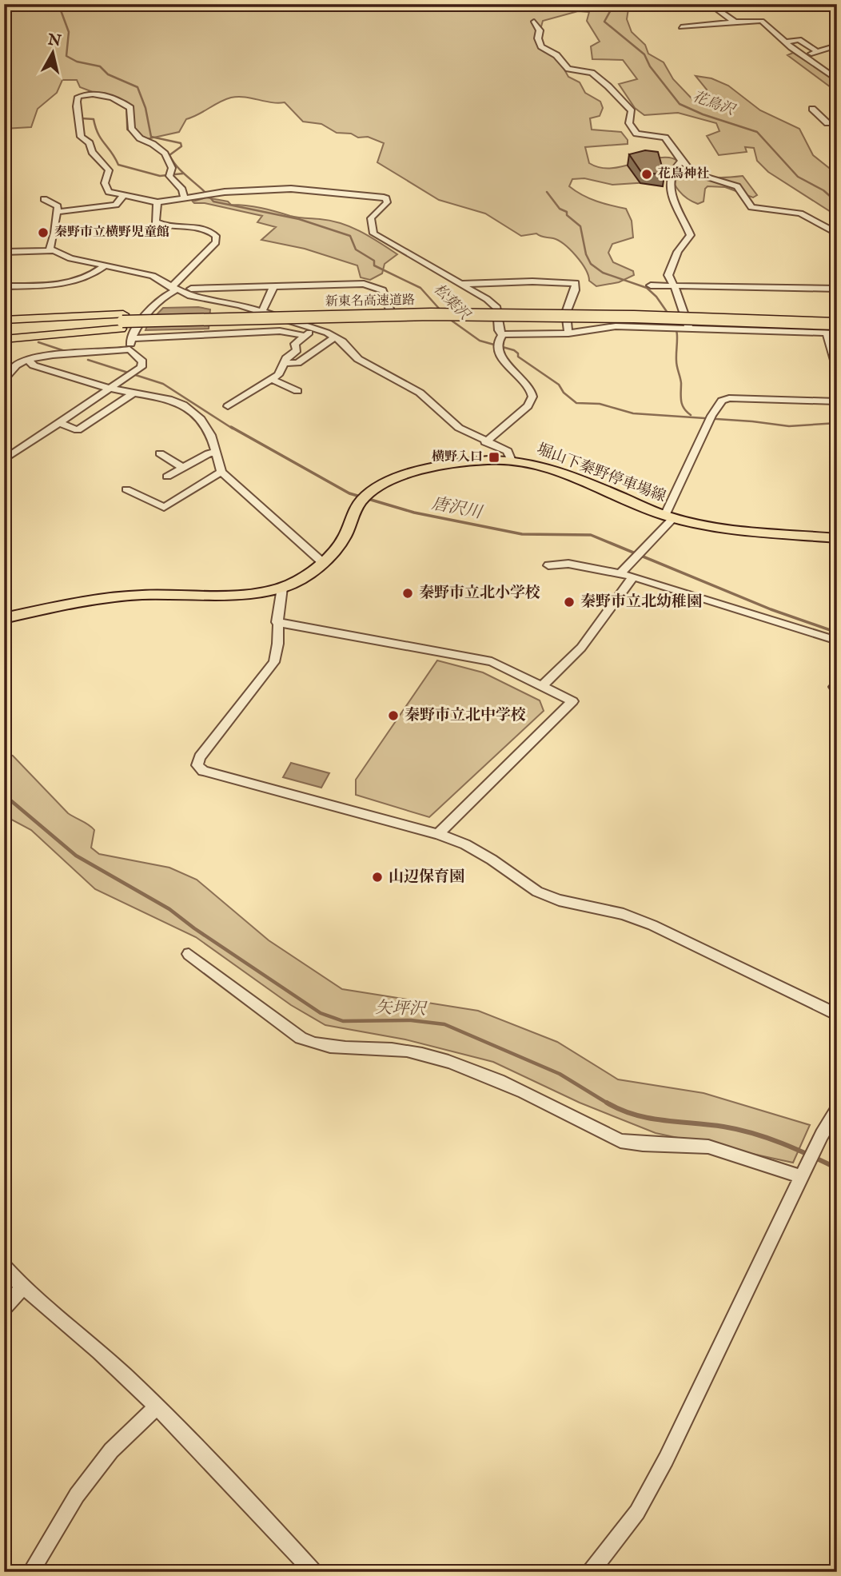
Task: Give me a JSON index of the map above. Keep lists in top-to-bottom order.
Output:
{
  "streets": {
    "highway": ["新東名高速道路"],
    "main road": ["堀山下秦野停車場線"]
  },
  "water": [
    "花鳥沢",
    "松葉沢",
    "唐沢川",
    "矢坪沢"
  ],
  "places": {
    "other": [
      "花鳥神社",
      "秦野市立横野児童館",
      "秦野市立北小学校",
      "秦野市立北幼稚園",
      "秦野市立北中学校",
      "山辺保育園"
    ],
    "transit": ["横野入口"]
  },
  "north": "top"
}
